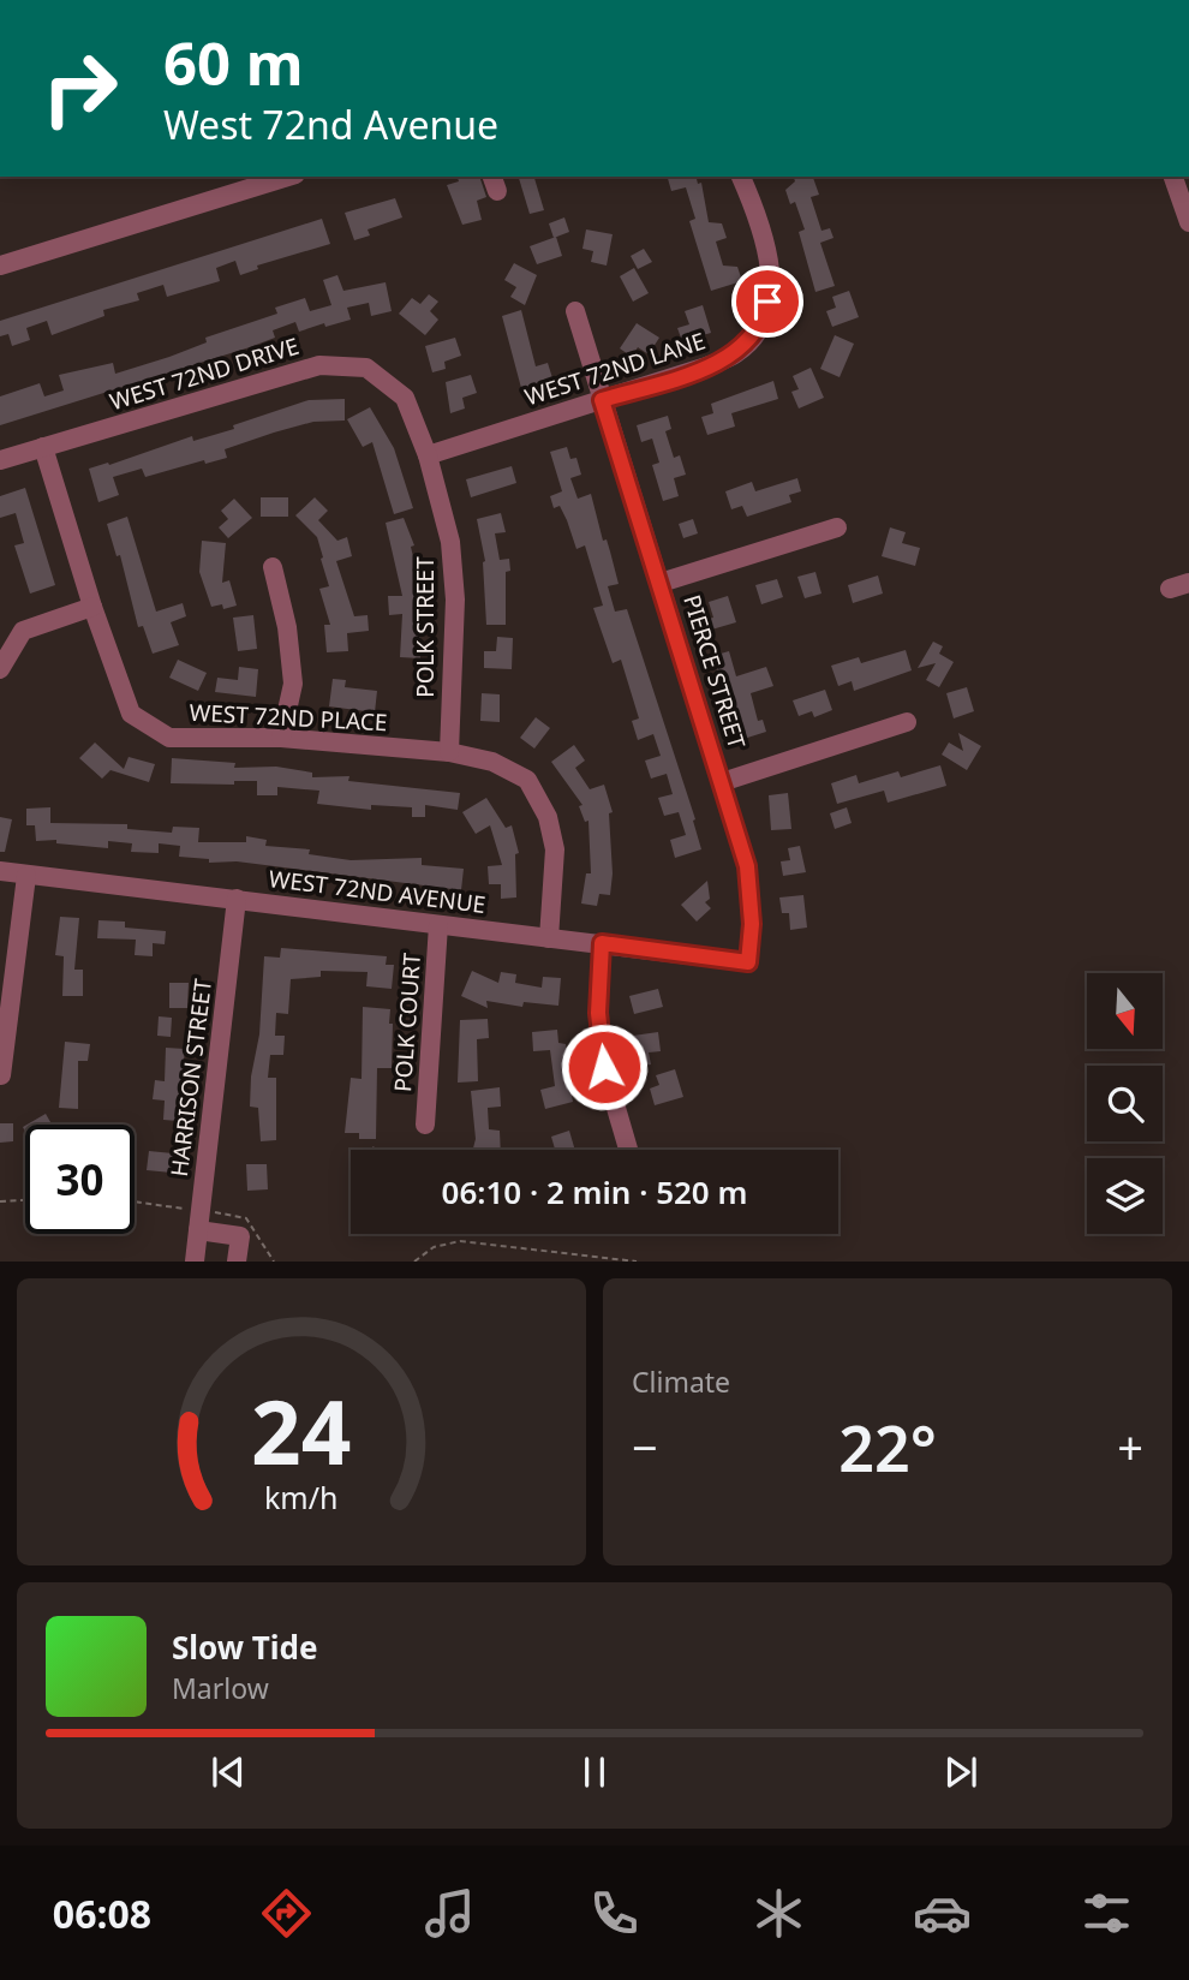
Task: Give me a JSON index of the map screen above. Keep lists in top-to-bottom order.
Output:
{
  "streets": {
    "street": [
      "WEST 72ND LANE",
      "WEST 72ND DRIVE",
      "POLK STREET",
      "PIERCE STREET",
      "WEST 72ND PLACE",
      "WEST 72ND AVENUE",
      "POLK COURT",
      "HARRISON STREET"
    ]
  },
  "crossings": [
    ["WEST 72ND LANE", "WEST 72ND DRIVE"],
    ["WEST 72ND LANE", "POLK STREET"],
    ["WEST 72ND LANE", "PIERCE STREET"],
    ["WEST 72ND DRIVE", "POLK STREET"],
    ["POLK STREET", "WEST 72ND PLACE"],
    ["PIERCE STREET", "WEST 72ND AVENUE"],
    ["WEST 72ND AVENUE", "POLK COURT"],
    ["WEST 72ND AVENUE", "HARRISON STREET"]
  ],
  "north": "bottom",
  "page": {
    "turn": ["60 m", "West 72nd Avenue"],
    "limit": "30",
    "trip": "06:10 · 2 min · 520 m",
    "tile": "Climate",
    "heat": ["−", "22°", "+"],
    "song": ["Slow Tide", "Marlow"],
    "tabs": "06:08",
    "gauge": ["24", "km/h"]
  }
}
